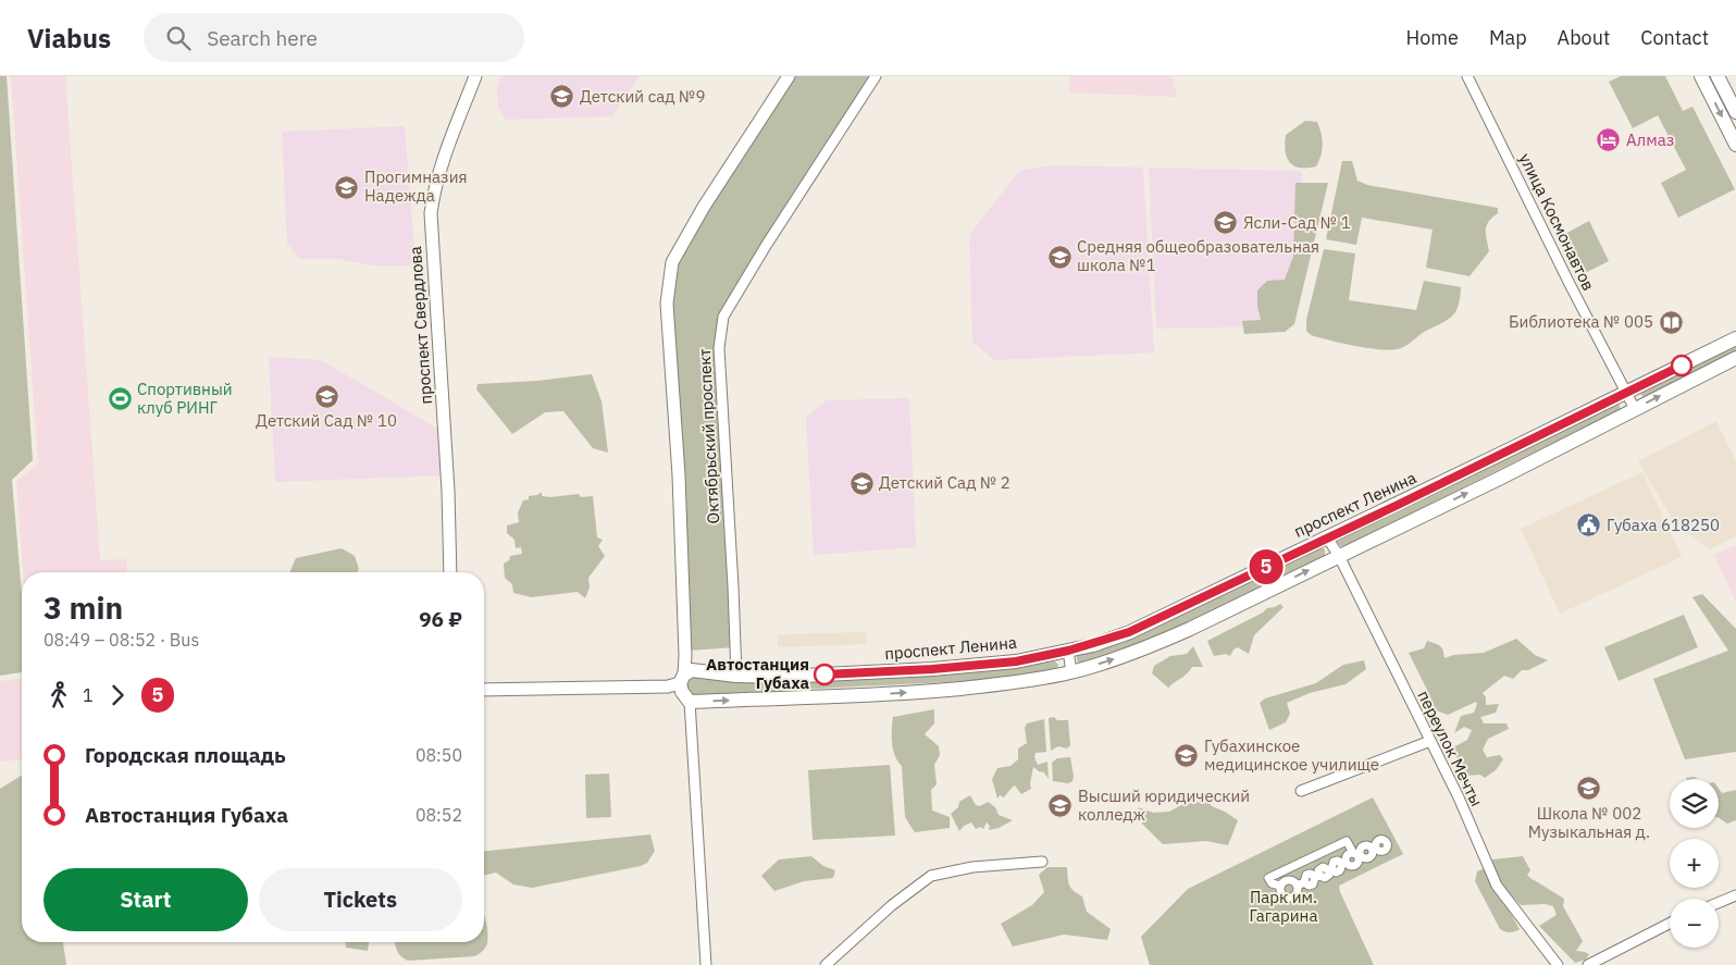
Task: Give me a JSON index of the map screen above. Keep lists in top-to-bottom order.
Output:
{
  "streets": {
    "main road": ["проспект Ленина"],
    "street": [
      "улица Космонавтов",
      "проспект Свердлова",
      "Октябрьский проспект",
      "переулок Мечты"
    ]
  },
  "crossings": [
    ["улица Космонавтов", "проспект Ленина"],
    ["Октябрьский проспект", "проспект Ленина"],
    ["проспект Ленина", "переулок Мечты"]
  ],
  "parks": ["Парк им. Гагарина"],
  "places": {
    "school or university": [
      "Детский сад №9",
      "Прогимназия Надежда",
      "Ясли-Сад № 1",
      "Средняя общеобразовательная школа №1",
      "Детский Сад № 10",
      "Детский Сад № 2",
      "Губахинское медицинское училище",
      "Школа № 002 Музыкальная д.",
      "Высший юридический колледж"
    ],
    "hotel": ["Алмаз"],
    "library": ["Библиотека № 005"],
    "sports": ["Спортивный клуб РИНГ"],
    "public building": ["Губаха 618250"],
    "other": ["Автостанция Губаха"]
  },
  "lines": ["bus line 5"],
  "page": {
    "header": "Viabus",
    "search": "Search here",
    "nav": [
      "Home",
      "Map",
      "About",
      "Contact"
    ],
    "on_map": "5",
    "heading": ["3 min", "08:49 – 08:52 · Bus", "96 ₽"],
    "legs": ["1", "5"],
    "list": [
      {
        "name": "Городская площадь",
        "value": "08:50"
      },
      {
        "name": "Автостанция Губаха",
        "value": "08:52"
      }
    ],
    "map_buttons": ["+", "−"],
    "buttons": ["Start", "Tickets"]
  }
}
